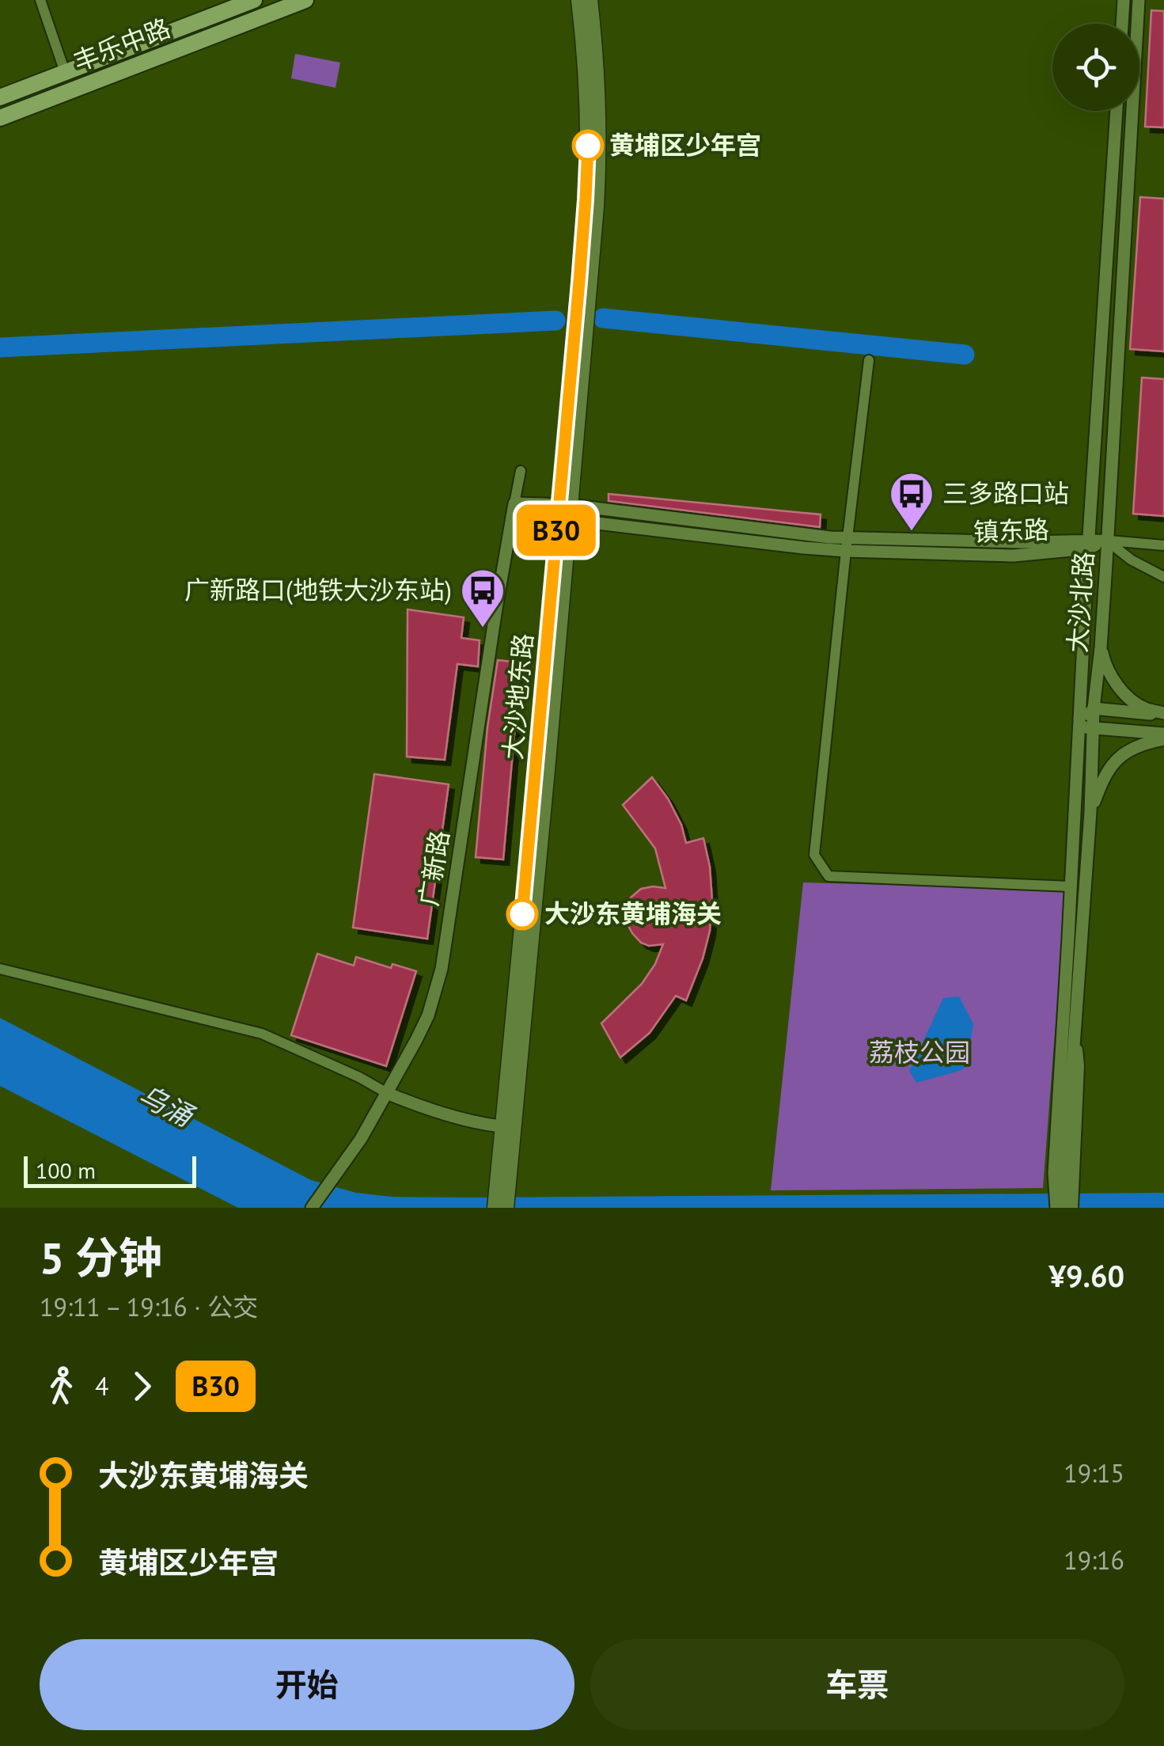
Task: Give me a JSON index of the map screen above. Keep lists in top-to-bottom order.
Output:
{
  "streets": {
    "main road": ["丰乐中路", "大沙地东路"],
    "street": ["镇东路", "大沙北路", "广新路"]
  },
  "crossings": [
    ["镇东路", "大沙北路"],
    ["镇东路", "大沙地东路"],
    ["镇东路", "广新路"]
  ],
  "water": ["乌涌"],
  "parks": ["荔枝公园"],
  "places": {
    "other": ["黄埔区少年宫", "大沙东黄埔海关"],
    "bus stop": ["三多路口站", "广新路口(地铁大沙东站)"]
  },
  "lines": ["bus line B30"],
  "scale_bar": "100 m",
  "page": {
    "on_map": "B30",
    "scale": "100 m",
    "heading": ["5 分钟", "19:11 – 19:16 · 公交", "¥9.60"],
    "legs": ["4", "B30"],
    "list": [
      {
        "name": "大沙东黄埔海关",
        "value": "19:15"
      },
      {
        "name": "黄埔区少年宫",
        "value": "19:16"
      }
    ],
    "buttons": ["开始", "车票"]
  }
}
